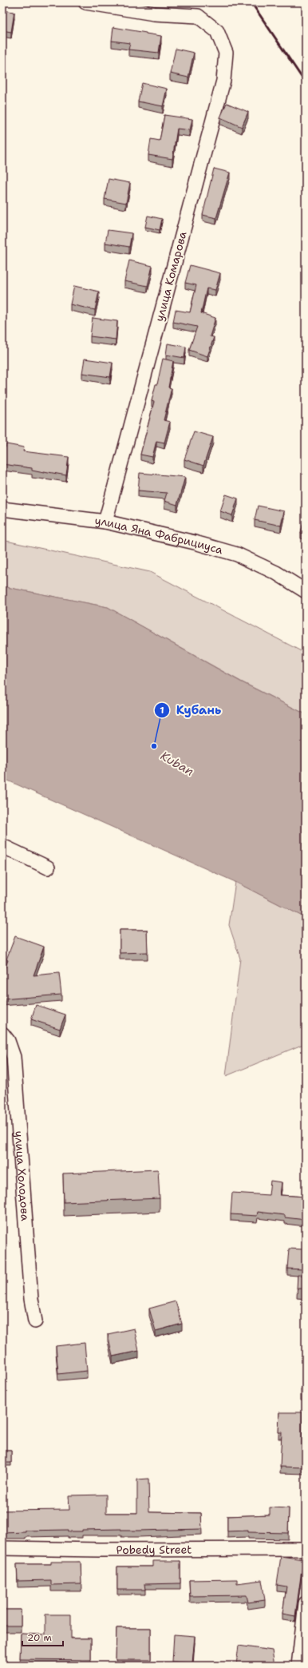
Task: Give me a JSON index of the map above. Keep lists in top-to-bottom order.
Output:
{
  "streets": {
    "street": [
      "улица Комарова",
      "улица Яна Фабрициуса",
      "улица Холодова",
      "Pobedy Street"
    ]
  },
  "crossings": [
    ["улица Комарова", "улица Яна Фабрициуса"]
  ],
  "water": ["Kuban"],
  "places": ["Кубань"],
  "scale_bar": "20 m"
}
